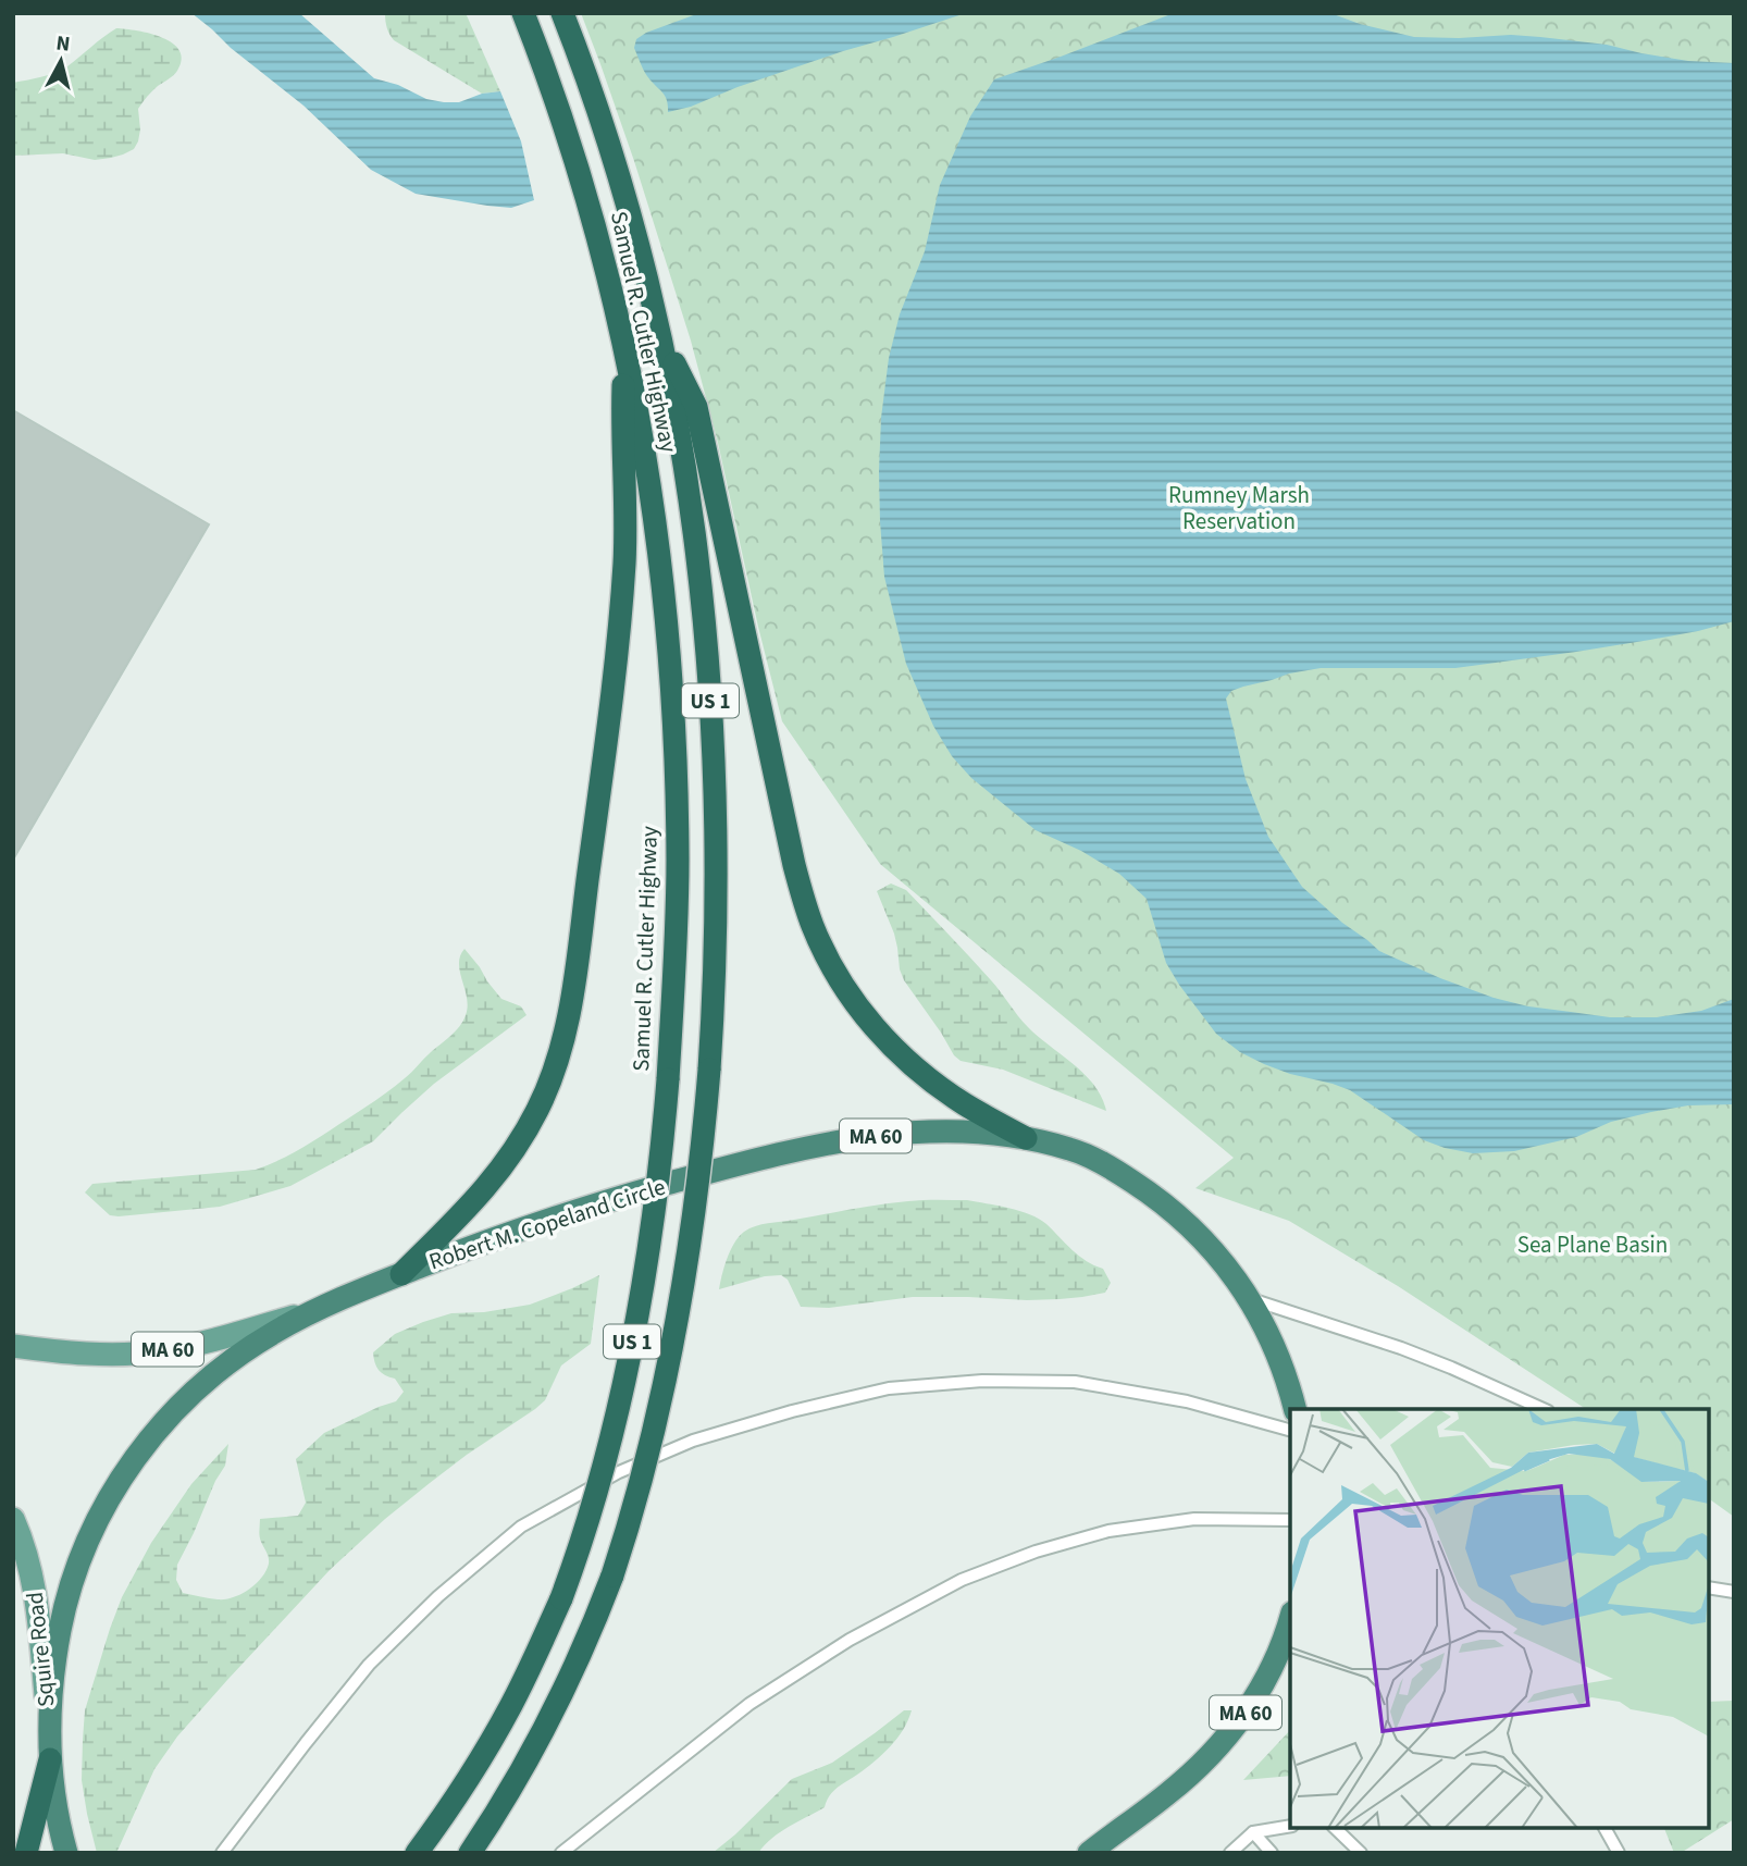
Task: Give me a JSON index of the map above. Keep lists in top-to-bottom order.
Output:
{
  "streets": {
    "highway": [
      "Samuel R. Cutler Highway",
      "US 1",
      "MA 60",
      "Robert M. Copeland Circle"
    ],
    "main road": ["Squire Road"]
  },
  "crossings": [
    ["MA 60", "Robert M. Copeland Circle"],
    ["Robert M. Copeland Circle", "Squire Road"]
  ],
  "parks": ["Rumney Marsh Reservation", "Sea Plane Basin"],
  "north": "top"
}
